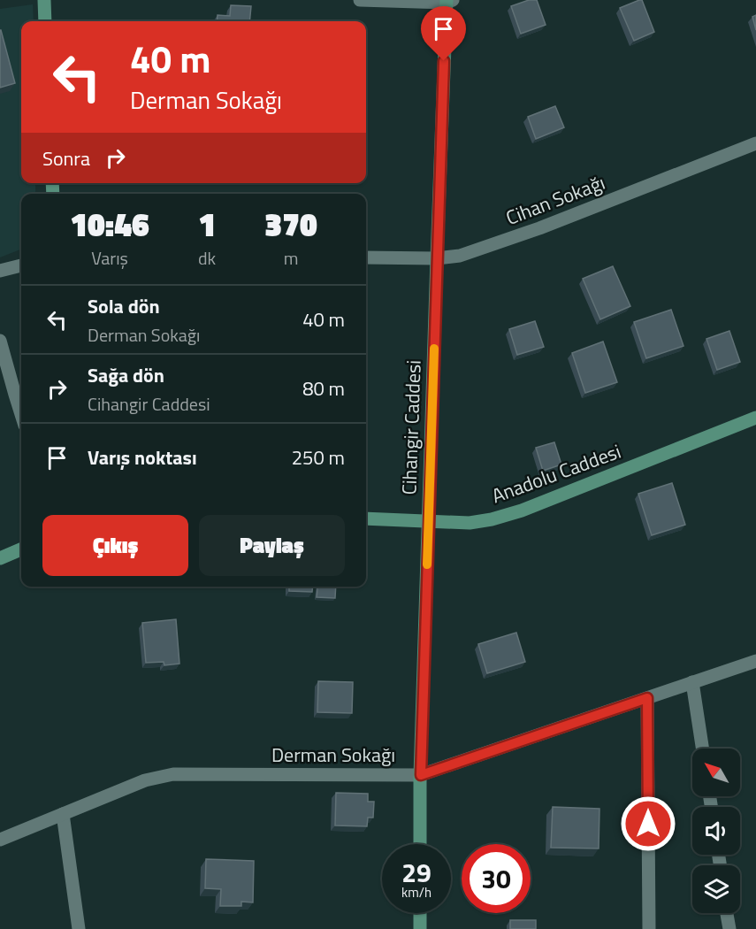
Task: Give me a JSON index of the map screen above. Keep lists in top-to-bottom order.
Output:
{
  "streets": {
    "street": [
      "Cihan Sokağı",
      "Cihangir Caddesi",
      "Anadolu Caddesi",
      "Derman Sokağı"
    ]
  },
  "crossings": [
    ["Cihan Sokağı", "Cihangir Caddesi"],
    ["Cihangir Caddesi", "Anadolu Caddesi"],
    ["Cihangir Caddesi", "Derman Sokağı"]
  ],
  "north": "top left",
  "page": {
    "turn": ["40 m", "Derman Sokağı"],
    "then": "Sonra",
    "eta": [
      "10:46",
      "Varış",
      "1",
      "dk",
      "370",
      "m"
    ],
    "list": [
      {
        "name": "Sola dön",
        "note": "Derman Sokağı",
        "value": "40 m"
      },
      {
        "name": "Sağa dön",
        "note": "Cihangir Caddesi",
        "value": "80 m"
      },
      {
        "name": "Varış noktası",
        "value": "250 m"
      }
    ],
    "buttons": ["Çıkış", "Paylaş"],
    "speed": "29 km/h",
    "limit": "30"
  }
}
